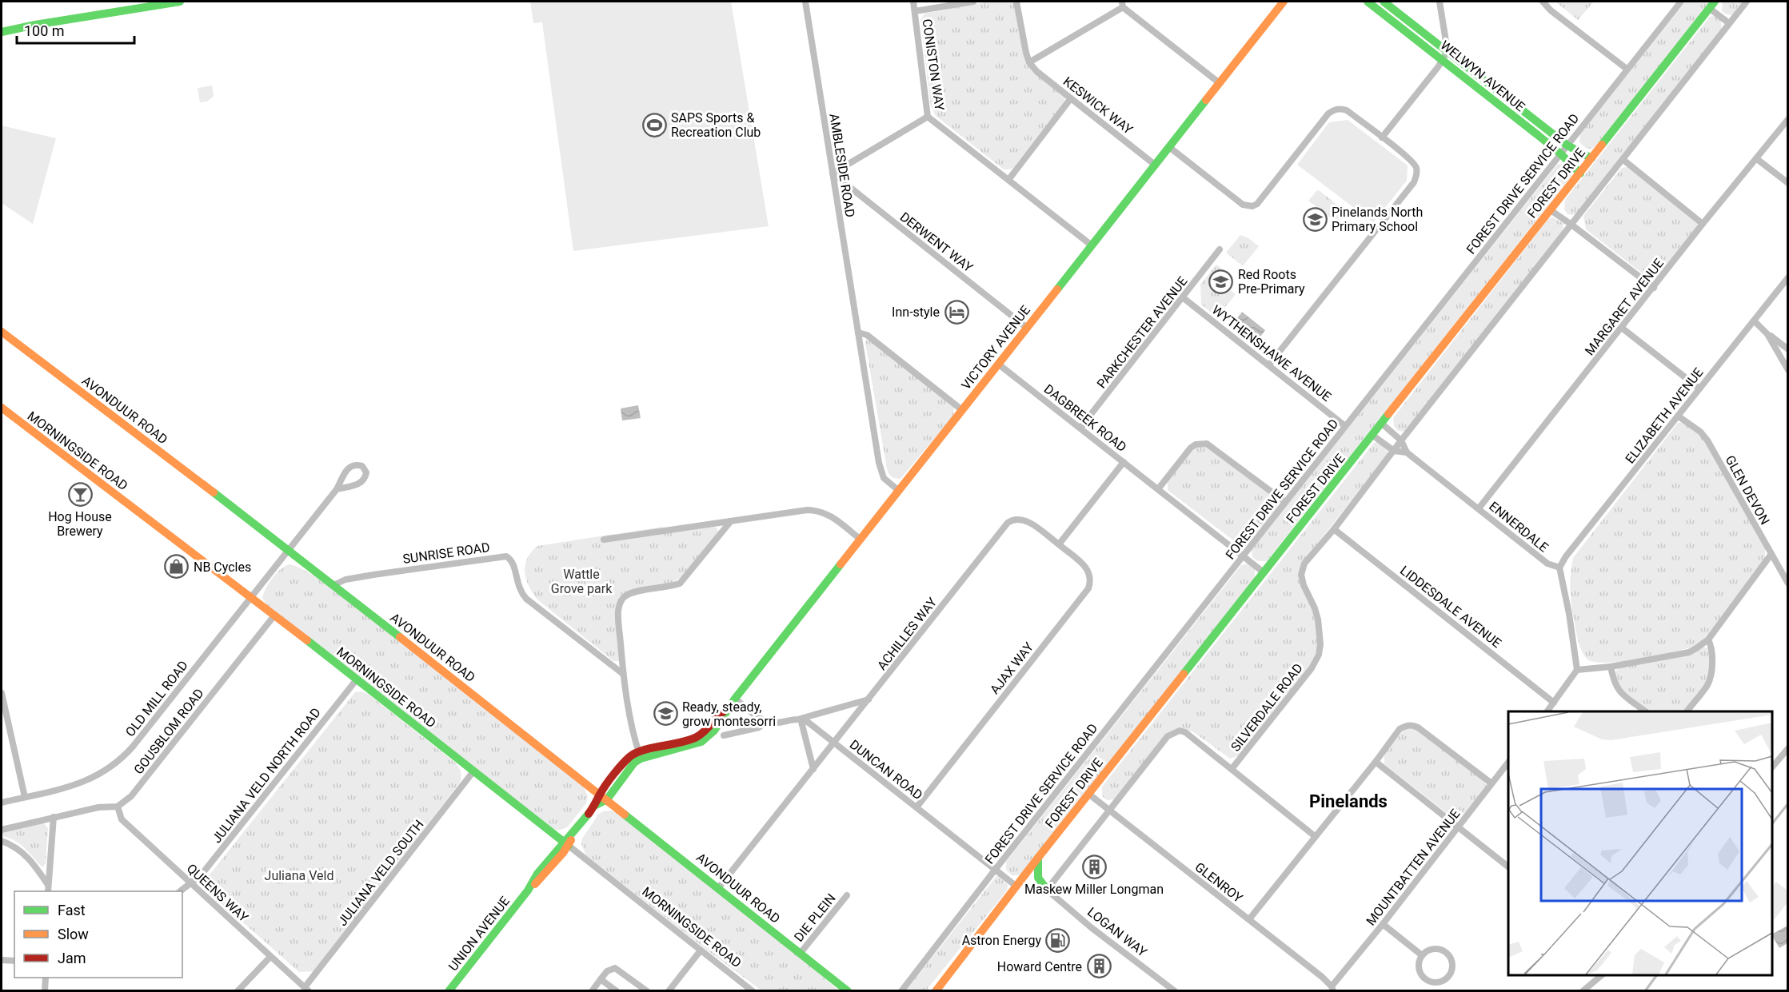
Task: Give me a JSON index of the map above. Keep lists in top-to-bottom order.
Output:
{
  "streets": {
    "street": [
      "CONISTON WAY",
      "WELWYN AVENUE",
      "KESWICK WAY",
      "AMBLESIDE ROAD",
      "FOREST DRIVE",
      "FOREST DRIVE SERVICE ROAD",
      "DERWENT WAY",
      "MARGARET AVENUE",
      "PARKCHESTER AVENUE",
      "VICTORY AVENUE",
      "WYTHENSHAWE AVENUE",
      "AVONDUUR ROAD",
      "ELIZABETH AVENUE",
      "DAGBREEK ROAD",
      "MORNINGSIDE ROAD",
      "GLEN DEVON",
      "ENNERDALE",
      "SUNRISE ROAD",
      "LIDDESDALE AVENUE",
      "ACHILLES WAY",
      "AJAX WAY",
      "OLD MILL ROAD",
      "SILVERDALE ROAD",
      "GOUSBLOM ROAD",
      "DUNCAN ROAD",
      "JULIANA VELD NORTH ROAD",
      "MOUNTBATTEN AVENUE",
      "JULIANA VELD SOUTH",
      "GLENROY",
      "QUEENS WAY",
      "DIE PLEIN",
      "LOGAN WAY",
      "UNION AVENUE"
    ]
  },
  "crossings": [
    ["CONISTON WAY", "VICTORY AVENUE"],
    ["WELWYN AVENUE", "FOREST DRIVE"],
    ["WELWYN AVENUE", "FOREST DRIVE SERVICE ROAD"],
    ["KESWICK WAY", "VICTORY AVENUE"],
    ["AMBLESIDE ROAD", "DERWENT WAY"],
    ["AMBLESIDE ROAD", "VICTORY AVENUE"],
    ["FOREST DRIVE", "DAGBREEK ROAD"],
    ["FOREST DRIVE", "ENNERDALE"],
    ["FOREST DRIVE", "DUNCAN ROAD"],
    ["FOREST DRIVE", "GLENROY"],
    ["FOREST DRIVE SERVICE ROAD", "WYTHENSHAWE AVENUE"],
    ["FOREST DRIVE SERVICE ROAD", "DAGBREEK ROAD"],
    ["FOREST DRIVE SERVICE ROAD", "DUNCAN ROAD"],
    ["DERWENT WAY", "VICTORY AVENUE"],
    ["MARGARET AVENUE", "ENNERDALE"],
    ["PARKCHESTER AVENUE", "WYTHENSHAWE AVENUE"],
    ["PARKCHESTER AVENUE", "DAGBREEK ROAD"],
    ["VICTORY AVENUE", "AVONDUUR ROAD"],
    ["VICTORY AVENUE", "DAGBREEK ROAD"],
    ["VICTORY AVENUE", "UNION AVENUE"],
    ["AVONDUUR ROAD", "SUNRISE ROAD"],
    ["AVONDUUR ROAD", "ACHILLES WAY"],
    ["AVONDUUR ROAD", "OLD MILL ROAD"],
    ["AVONDUUR ROAD", "DIE PLEIN"],
    ["AVONDUUR ROAD", "UNION AVENUE"],
    ["ELIZABETH AVENUE", "GLEN DEVON"],
    ["ELIZABETH AVENUE", "ENNERDALE"],
    ["MORNINGSIDE ROAD", "OLD MILL ROAD"],
    ["MORNINGSIDE ROAD", "GOUSBLOM ROAD"],
    ["MORNINGSIDE ROAD", "JULIANA VELD NORTH ROAD"],
    ["MORNINGSIDE ROAD", "JULIANA VELD SOUTH"],
    ["MORNINGSIDE ROAD", "UNION AVENUE"],
    ["LIDDESDALE AVENUE", "SILVERDALE ROAD"],
    ["ACHILLES WAY", "AJAX WAY"],
    ["ACHILLES WAY", "DUNCAN ROAD"],
    ["AJAX WAY", "DUNCAN ROAD"],
    ["GOUSBLOM ROAD", "QUEENS WAY"],
    ["JULIANA VELD NORTH ROAD", "QUEENS WAY"],
    ["MOUNTBATTEN AVENUE", "GLENROY"],
    ["JULIANA VELD SOUTH", "QUEENS WAY"]
  ],
  "districts": ["Pinelands"],
  "parks": ["Wattle Grove park", "Juliana Veld"],
  "places": {
    "sports": ["SAPS Sports & Recreation Club"],
    "school or university": ["Pinelands North Primary School", "Red Roots Pre-Primary", "Ready, steady, grow montesorri"],
    "hotel": ["Inn-style"],
    "bar": ["Hog House Brewery"],
    "shop": ["NB Cycles"],
    "building": ["Maskew Miller Longman", "Howard Centre"],
    "fuel station": ["Astron Energy"]
  },
  "legend": ["Fast", "Slow", "Jam"],
  "scale_bar": "100 m"
}
